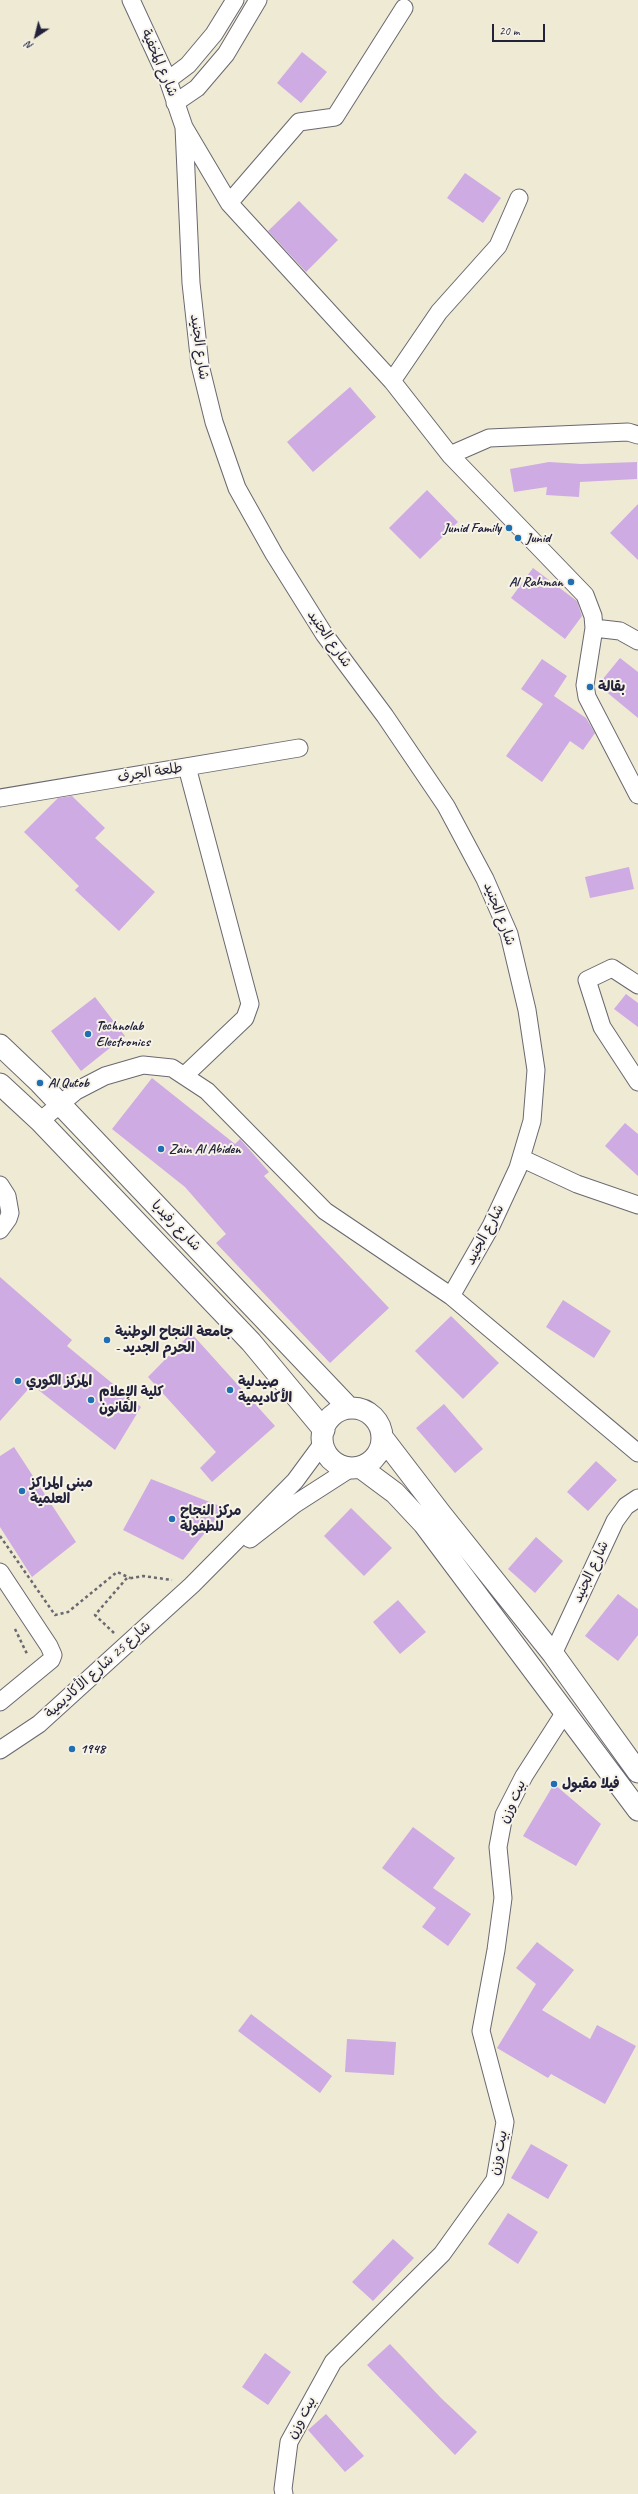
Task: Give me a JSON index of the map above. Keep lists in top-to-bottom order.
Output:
{
  "streets": {
    "main road": ["شارع رفيديا"],
    "street": [
      "شارع المخفية",
      "شارع الجنيد",
      "طلعة الجرف",
      "شارع 25 شارع الأكاديمية",
      "بيت وزن"
    ]
  },
  "crossings": [
    ["شارع المخفية", "شارع الجنيد"]
  ],
  "places": [
    "Junid Family",
    "Junid",
    "Al Rahman",
    "بقالة",
    "Technolab Electronics",
    "Al Qutob",
    "Zain Al Abiden",
    "جامعة النجاح الوطنية - الحرم الجديد",
    "المركز الكوري",
    "صيدلية الأكاديمية",
    "كلية الإعلام القانون",
    "مبنى المراكز العلمية",
    "مركز النجاح للطفولة",
    "1948",
    "فيلا مقبول"
  ],
  "scale_bar": "20 m",
  "north": "bottom left"
}
